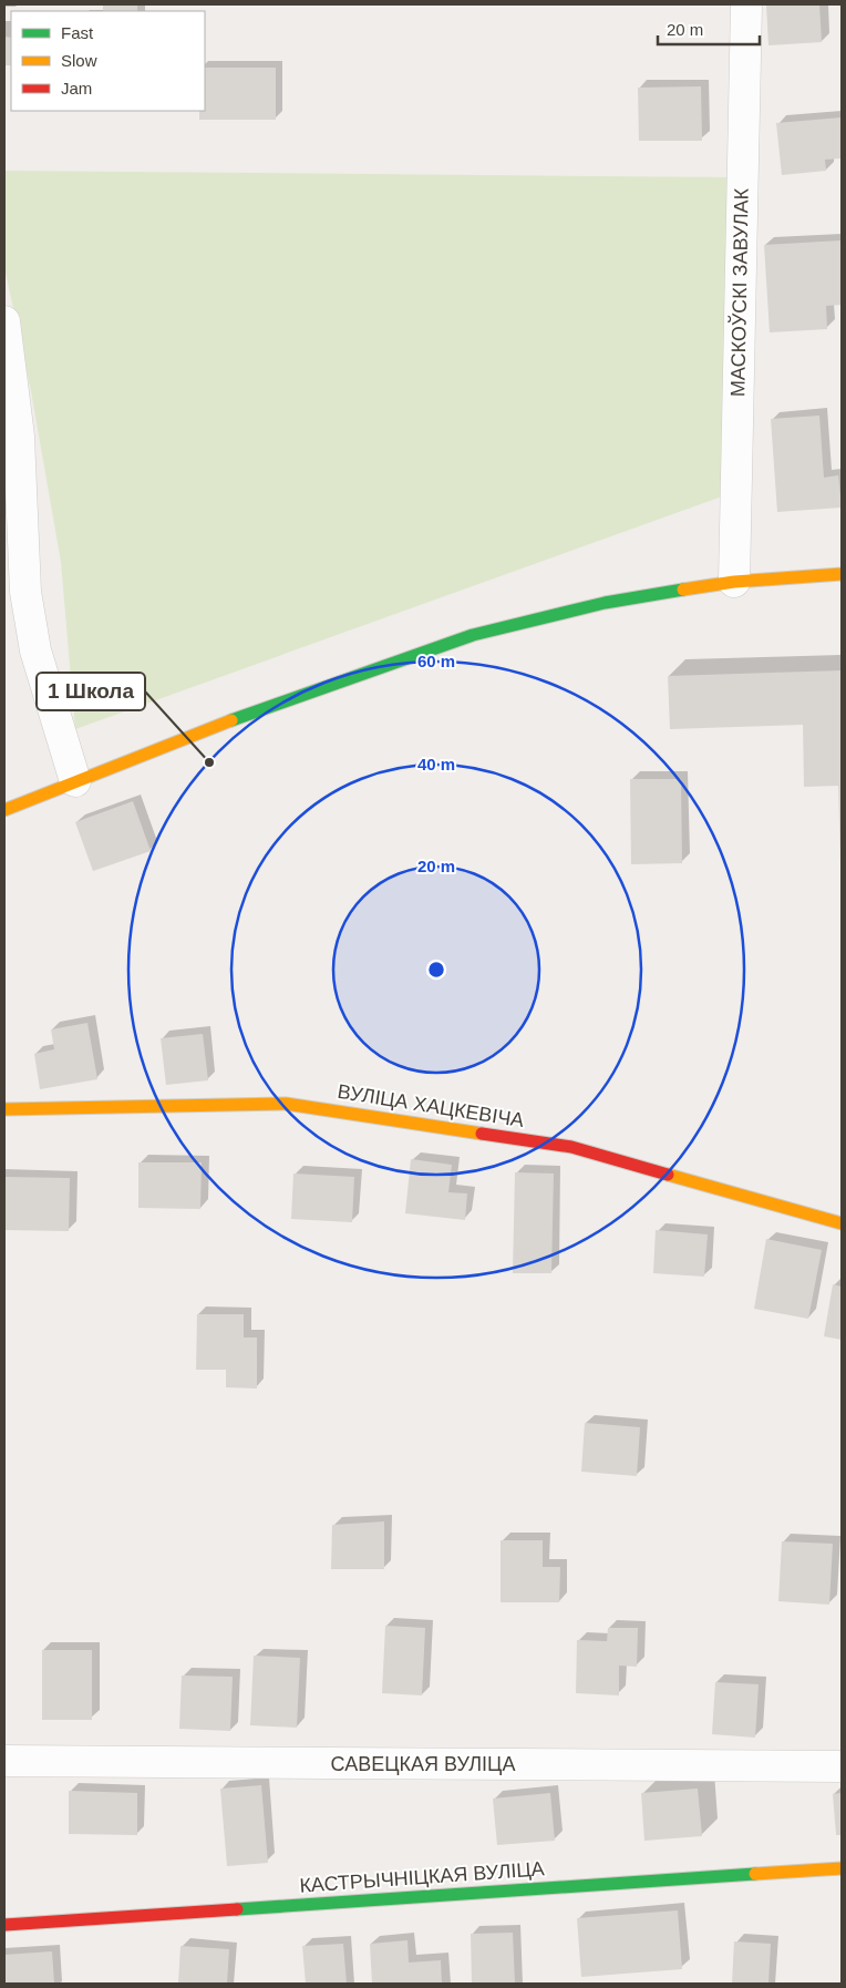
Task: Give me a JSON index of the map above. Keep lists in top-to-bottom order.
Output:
{
  "streets": {
    "street": [
      "МАСКОЎСКІ ЗАВУЛАК",
      "ВУЛІЦА ХАЦКЕВІЧА",
      "САВЕЦКАЯ ВУЛІЦА",
      "КАСТРЫЧНІЦКАЯ ВУЛІЦА"
    ]
  },
  "places": ["1 Школа"],
  "legend": ["Fast", "Slow", "Jam"],
  "scale_bar": "20 m",
  "rings": ["60 m", "40 m", "20 m"]
}
